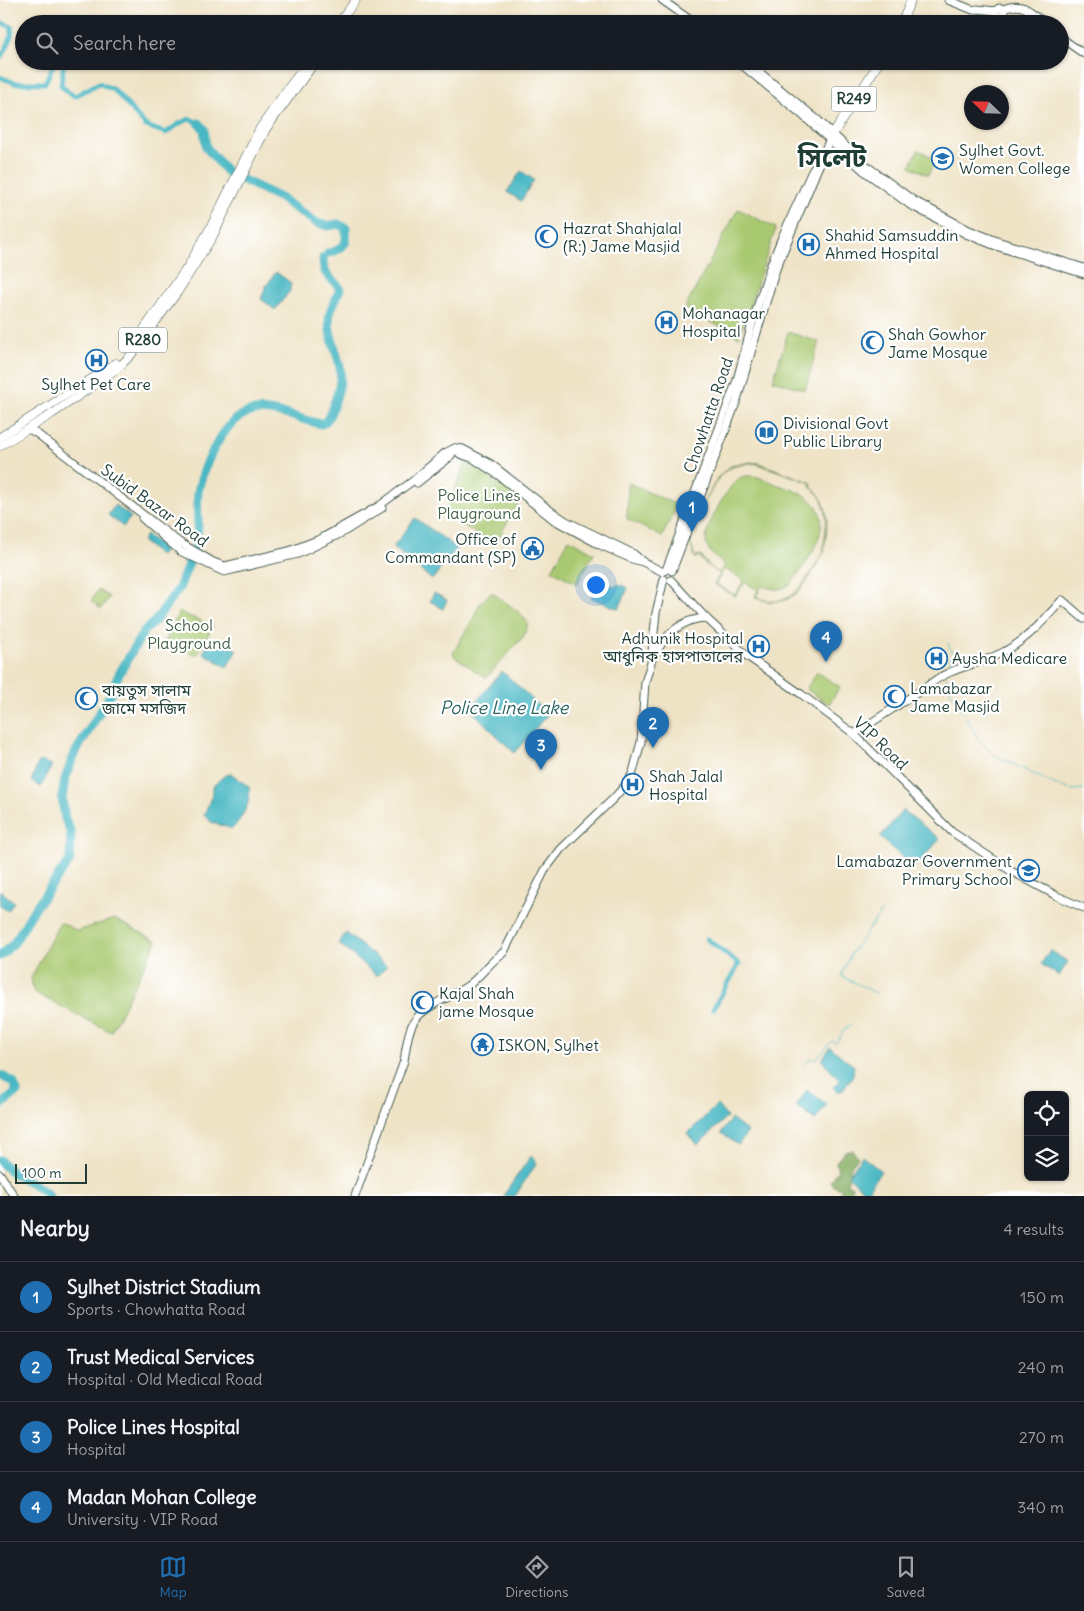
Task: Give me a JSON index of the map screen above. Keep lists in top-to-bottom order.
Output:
{
  "streets": {
    "main road": [
      "R249",
      "R280",
      "Chowhatta Road",
      "Subid Bazar Road",
      "VIP Road"
    ]
  },
  "crossings": [
    ["R249", "Chowhatta Road"],
    ["R280", "Subid Bazar Road"],
    ["Chowhatta Road", "Subid Bazar Road"],
    ["Chowhatta Road", "VIP Road"],
    ["Subid Bazar Road", "VIP Road"]
  ],
  "districts": ["সিলেট"],
  "water": ["Police Line Lake"],
  "parks": ["Police Lines Playground", "School Playground"],
  "places": {
    "school or university": ["Sylhet Govt. Women College", "Lamabazar Government Primary School"],
    "mosque": [
      "Hazrat Shahjalal (R:) Jame Masjid",
      "Shah Gowhor Jame Mosque",
      "Lamabazar Jame Masjid",
      "বায়তুস সালাম জামে মসজিদ",
      "Kajal Shah jame Mosque"
    ],
    "hospital": [
      "Shahid Samsuddin Ahmed Hospital",
      "Mohanagar Hospital",
      "Sylhet Pet Care",
      "Adhunik Hospital আধুনিক হাসপাতালের",
      "Aysha Medicare",
      "Shah Jalal Hospital"
    ],
    "library": ["Divisional Govt Public Library"],
    "public building": ["Office of Commandant (SP)"],
    "temple": ["ISKON, Sylhet"]
  },
  "scale_bar": "100 m",
  "north": "top left",
  "page": {
    "search": "Search here",
    "pins": [
      "1",
      "4",
      "2",
      "3"
    ],
    "scale": "100 m",
    "heading": ["Nearby", "4 results"],
    "list": [
      {
        "mark": "1",
        "name": "Sylhet District Stadium",
        "note": "Sports · Chowhatta Road",
        "value": "150 m"
      },
      {
        "mark": "2",
        "name": "Trust Medical Services",
        "note": "Hospital · Old Medical Road",
        "value": "240 m"
      },
      {
        "mark": "3",
        "name": "Police Lines Hospital",
        "note": "Hospital",
        "value": "270 m"
      },
      {
        "mark": "4",
        "name": "Madan Mohan College",
        "note": "University · VIP Road",
        "value": "340 m"
      }
    ],
    "nav": ["Map", "Directions", "Saved"]
  }
}
